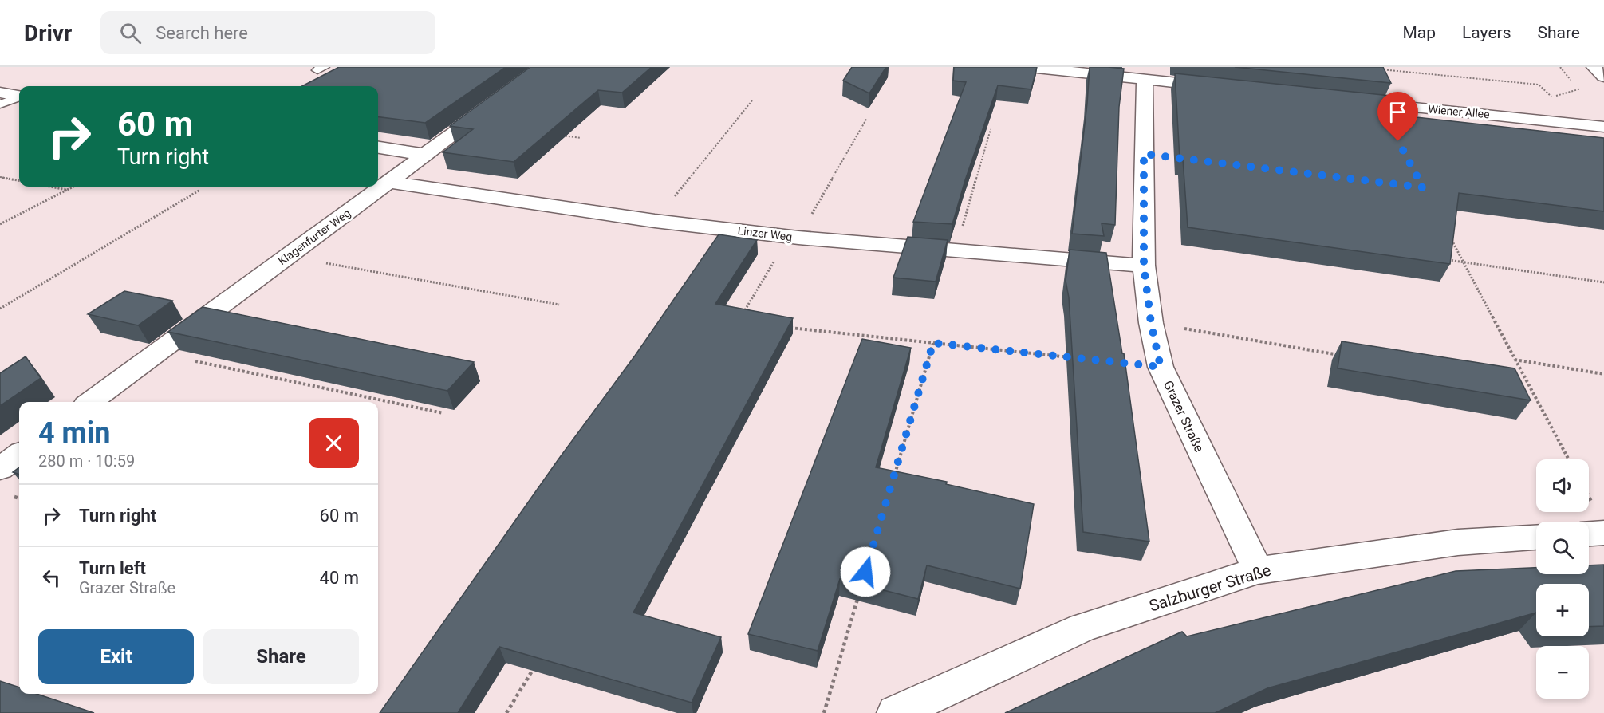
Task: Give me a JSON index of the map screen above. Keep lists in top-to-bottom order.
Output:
{
  "streets": {
    "street": [
      "Wiener Allee",
      "Linzer Weg",
      "Klagenfurter Weg",
      "Grazer Straße",
      "Salzburger Straße"
    ]
  },
  "crossings": [
    ["Linzer Weg", "Klagenfurter Weg"],
    ["Linzer Weg", "Grazer Straße"],
    ["Grazer Straße", "Salzburger Straße"]
  ],
  "page": {
    "header": "Drivr",
    "search": "Search here",
    "nav": ["Map", "Layers", "Share"],
    "turn": ["60 m", "Turn right"],
    "heading": ["4 min", "280 m · 10:59"],
    "map_buttons": ["+", "−"],
    "list": [
      {
        "name": "Turn right",
        "value": "60 m"
      },
      {
        "name": "Turn left",
        "note": "Grazer Straße",
        "value": "40 m"
      }
    ],
    "buttons": ["Exit", "Share"]
  }
}
